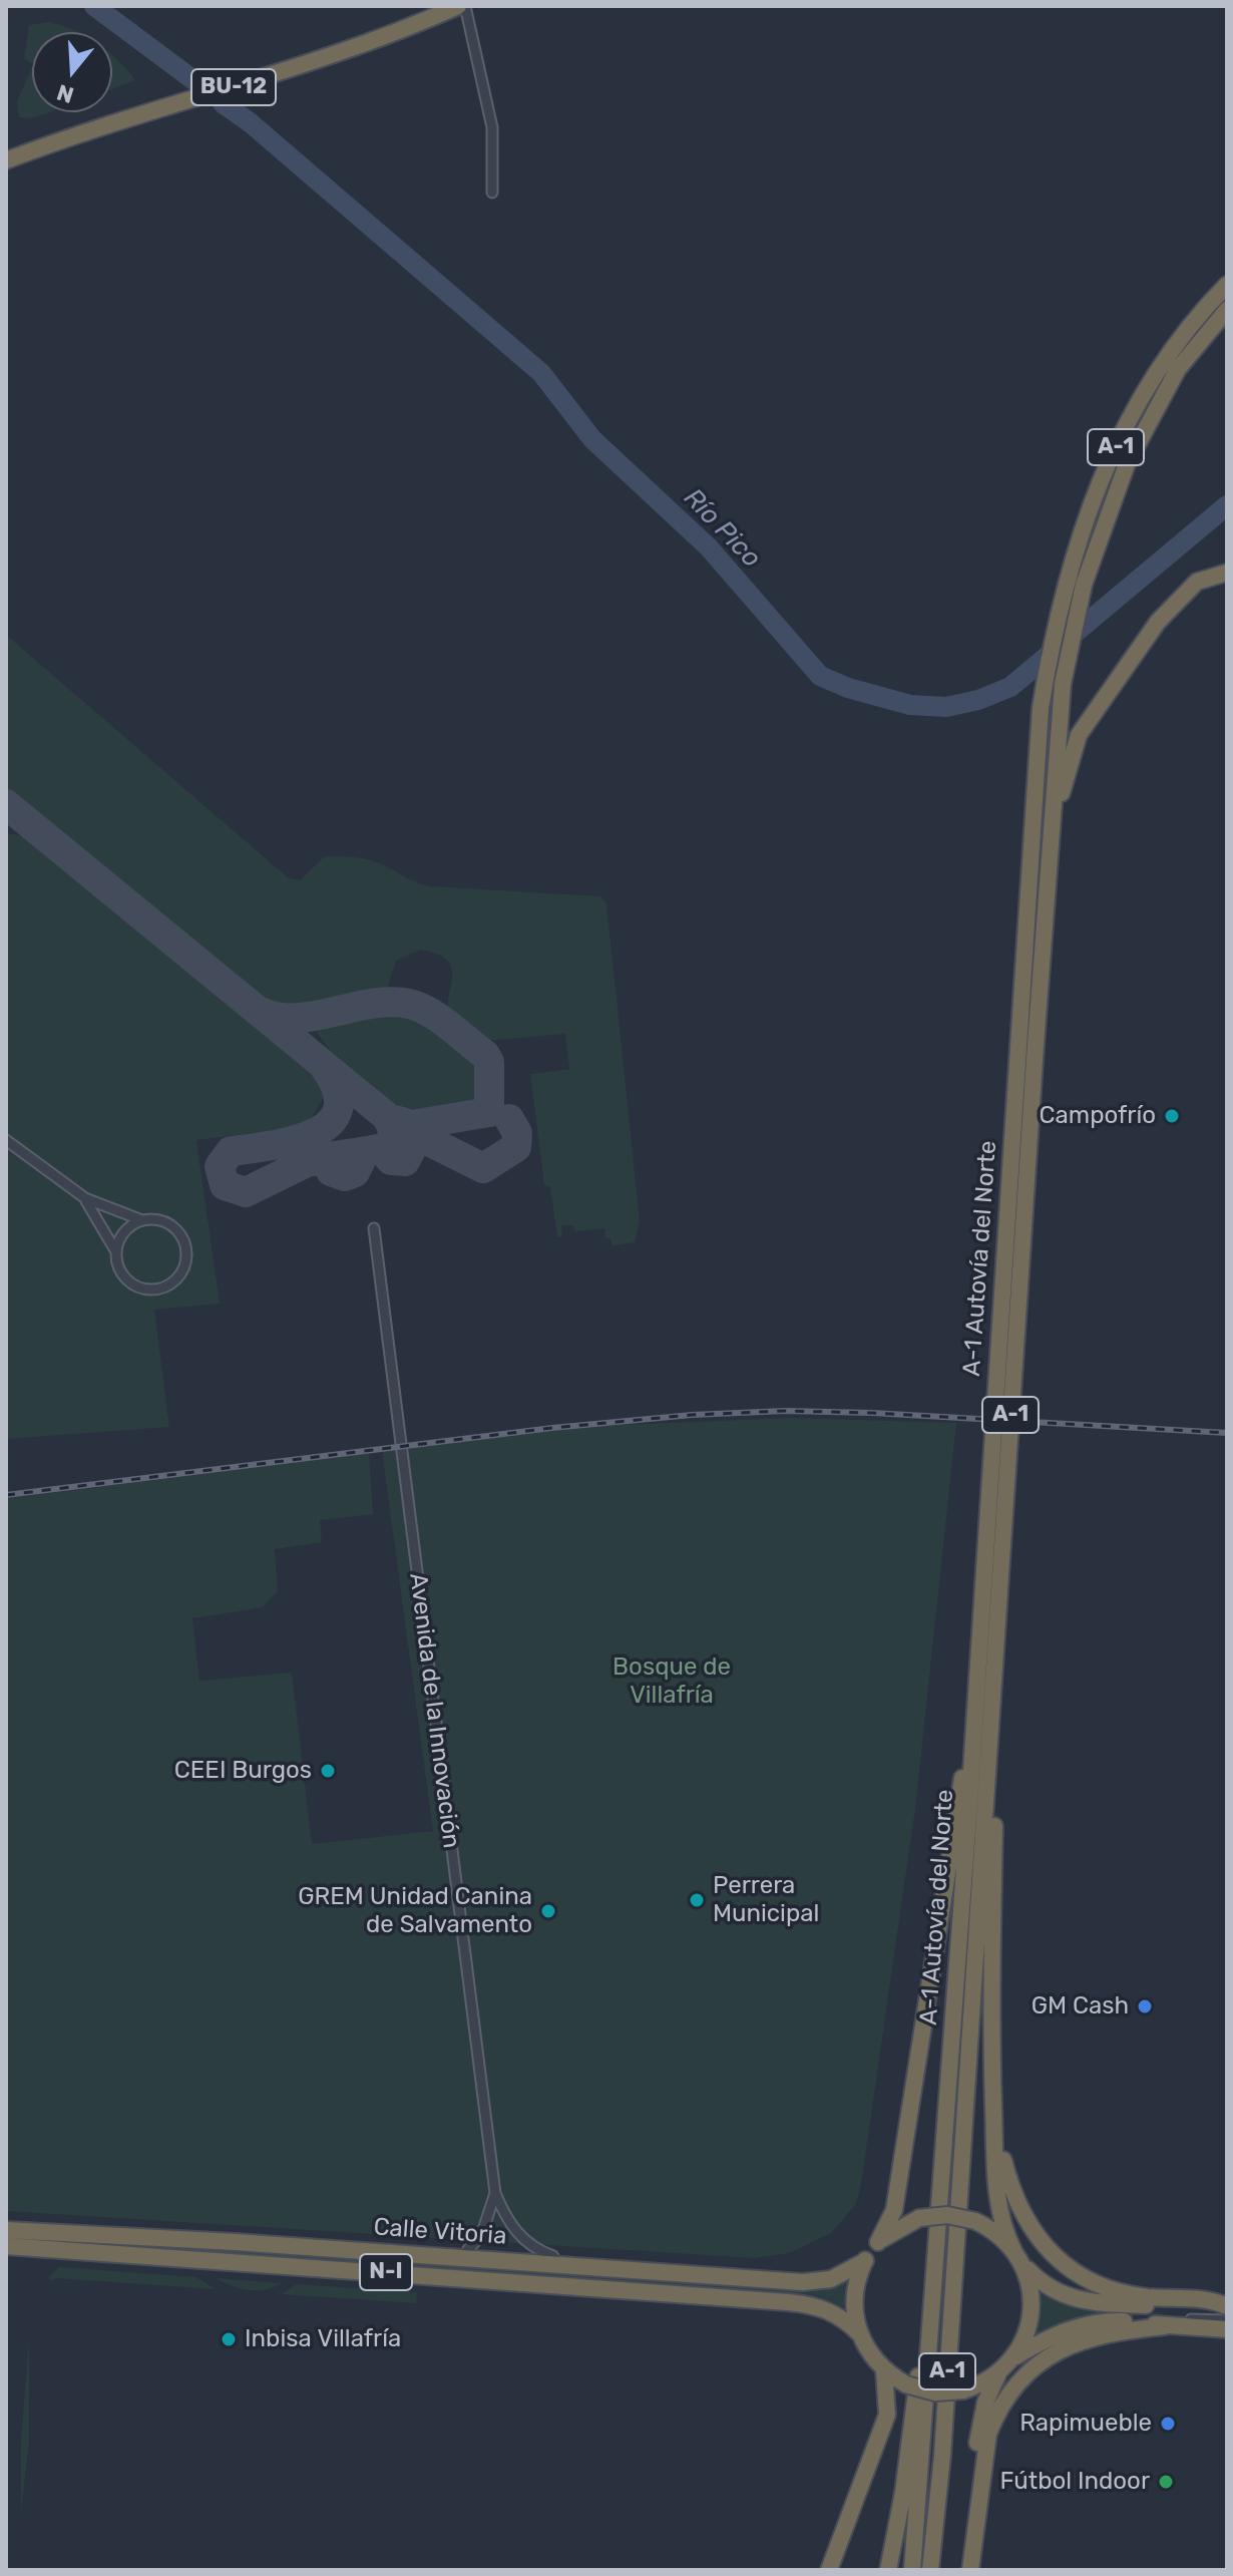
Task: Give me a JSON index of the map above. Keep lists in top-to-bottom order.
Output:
{
  "streets": {
    "highway": [
      "BU-12",
      "A-1",
      "A-1 Autovía del Norte",
      "Calle Vitoria",
      "N-I"
    ],
    "street": ["Avenida de la Innovación"]
  },
  "crossings": [
    ["A-1", "A-1 Autovía del Norte"],
    ["A-1", "Calle Vitoria"],
    ["A-1", "N-I"],
    ["Calle Vitoria", "N-I"]
  ],
  "water": ["Río Pico"],
  "parks": ["Bosque de Villafría"],
  "places": [
    "Campofrío",
    "CEEI Burgos",
    "Perrera Municipal",
    "GREM Unidad Canina de Salvamento",
    "GM Cash",
    "Inbisa Villafría",
    "Rapimueble",
    "Fútbol Indoor"
  ],
  "north": "bottom"
}
